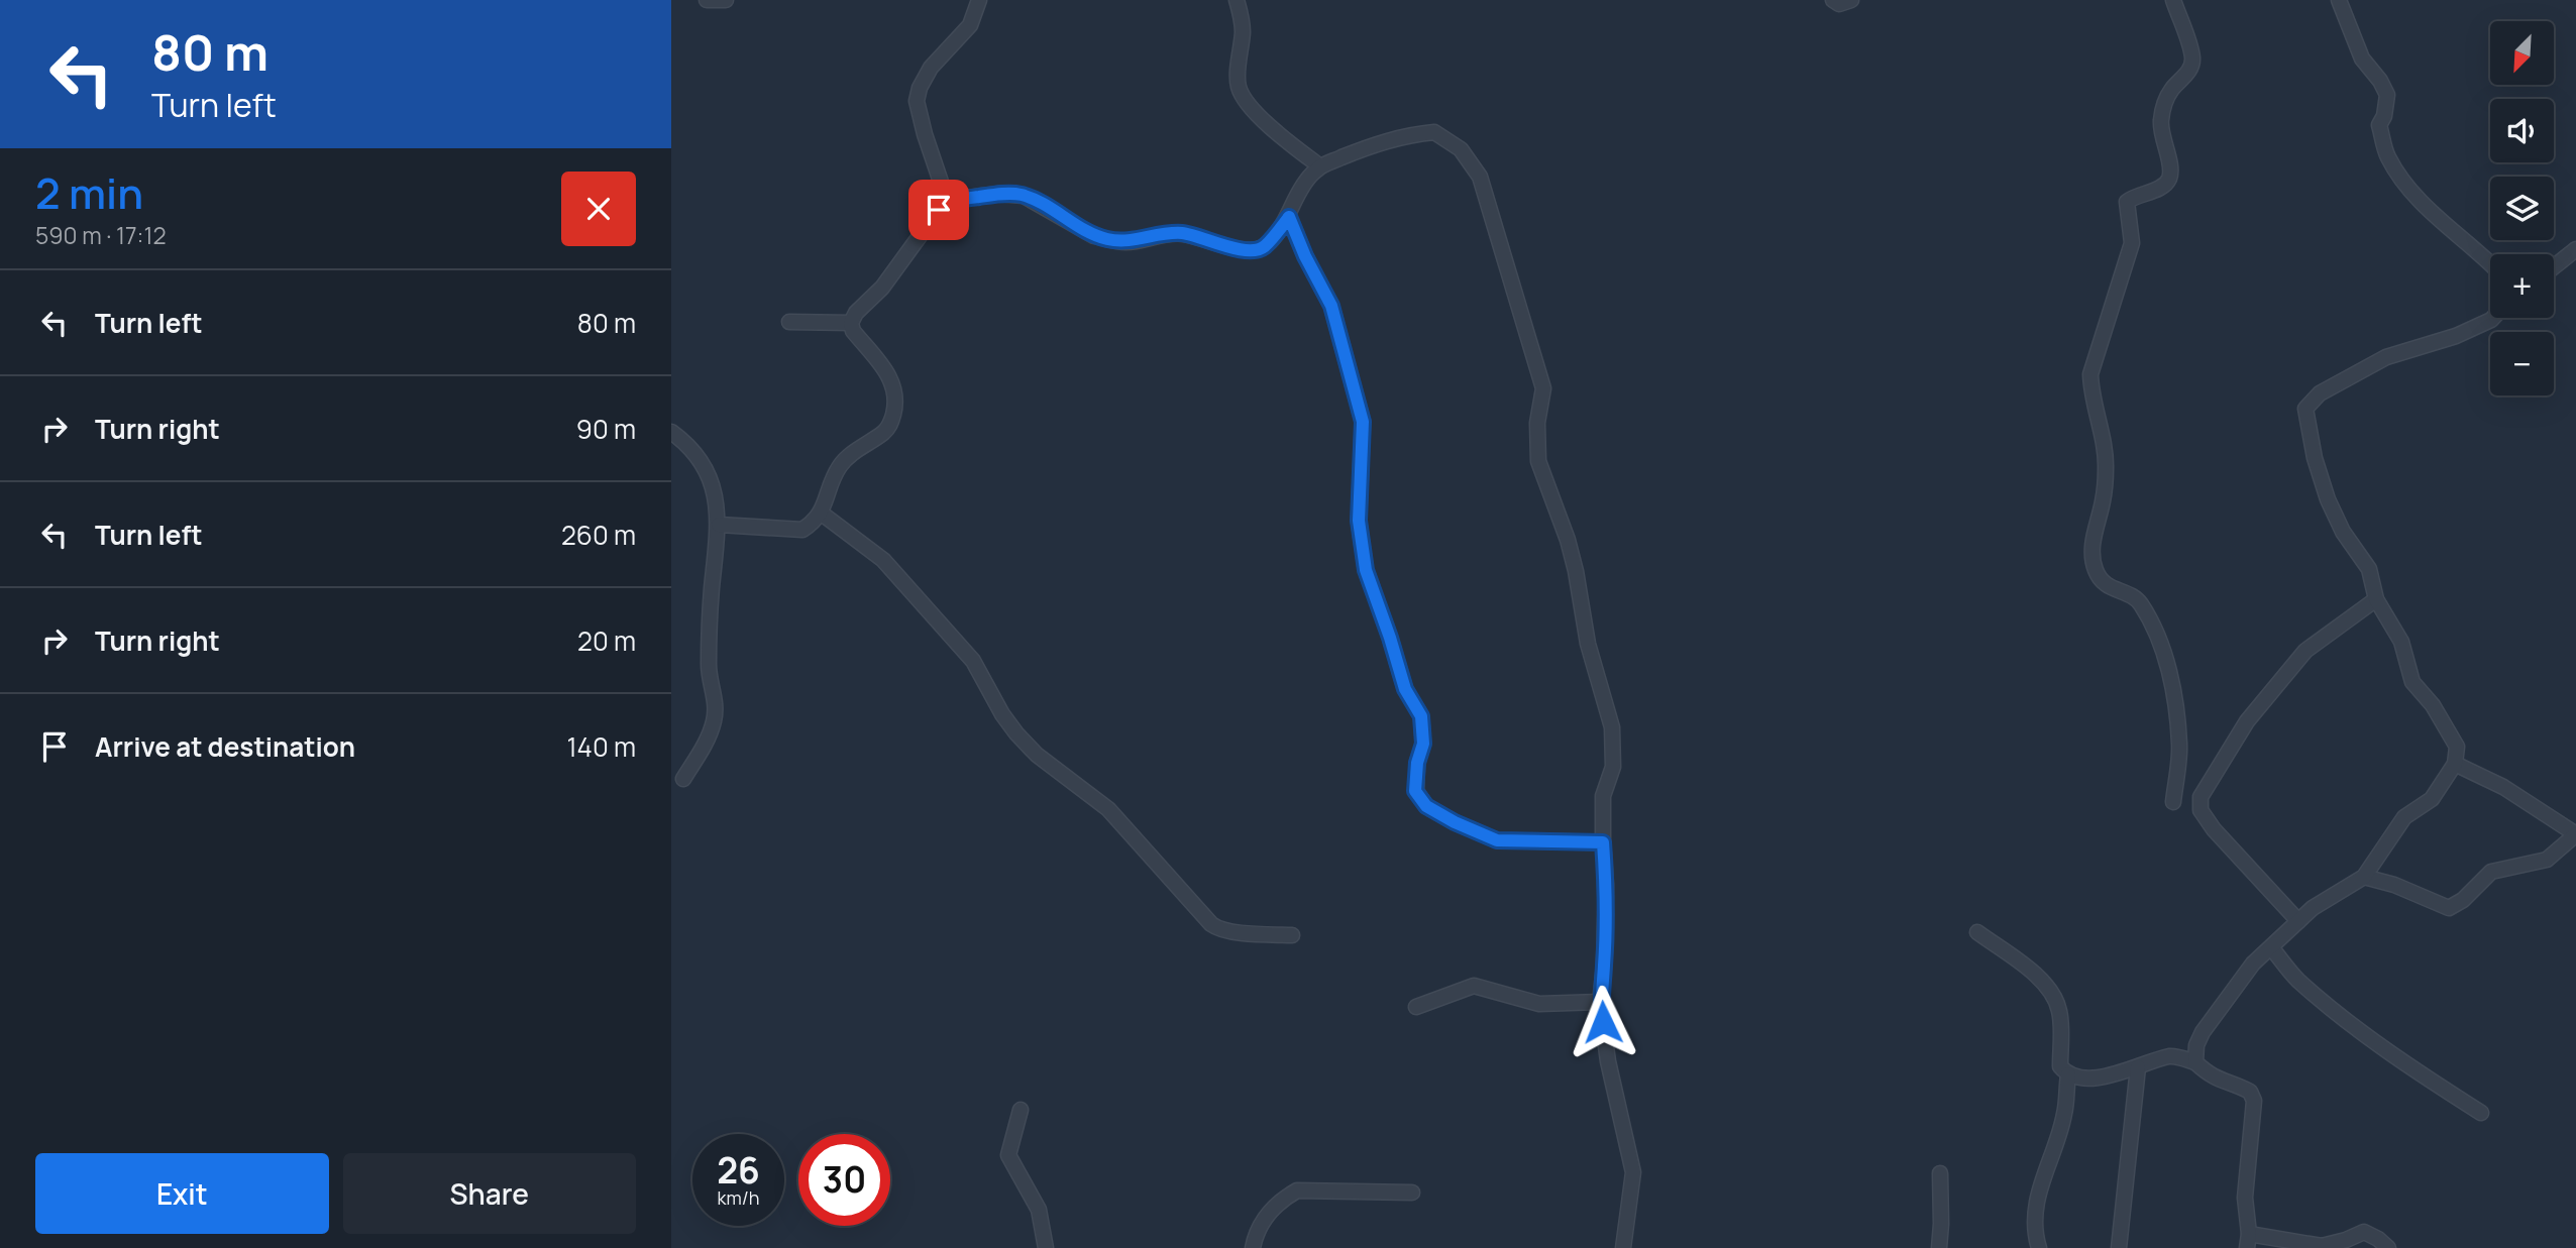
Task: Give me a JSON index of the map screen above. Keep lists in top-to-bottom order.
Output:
{
  "north": "bottom left",
  "page": {
    "turn": ["80 m", "Turn left"],
    "map_buttons": ["+", "−"],
    "heading": ["2 min", "590 m · 17:12"],
    "list": [
      {
        "name": "Turn left",
        "value": "80 m"
      },
      {
        "name": "Turn right",
        "value": "90 m"
      },
      {
        "name": "Turn left",
        "value": "260 m"
      },
      {
        "name": "Turn right",
        "value": "20 m"
      },
      {
        "name": "Arrive at destination",
        "value": "140 m"
      }
    ],
    "speed": "26 km/h",
    "limit": "30",
    "buttons": ["Exit", "Share"]
  }
}
